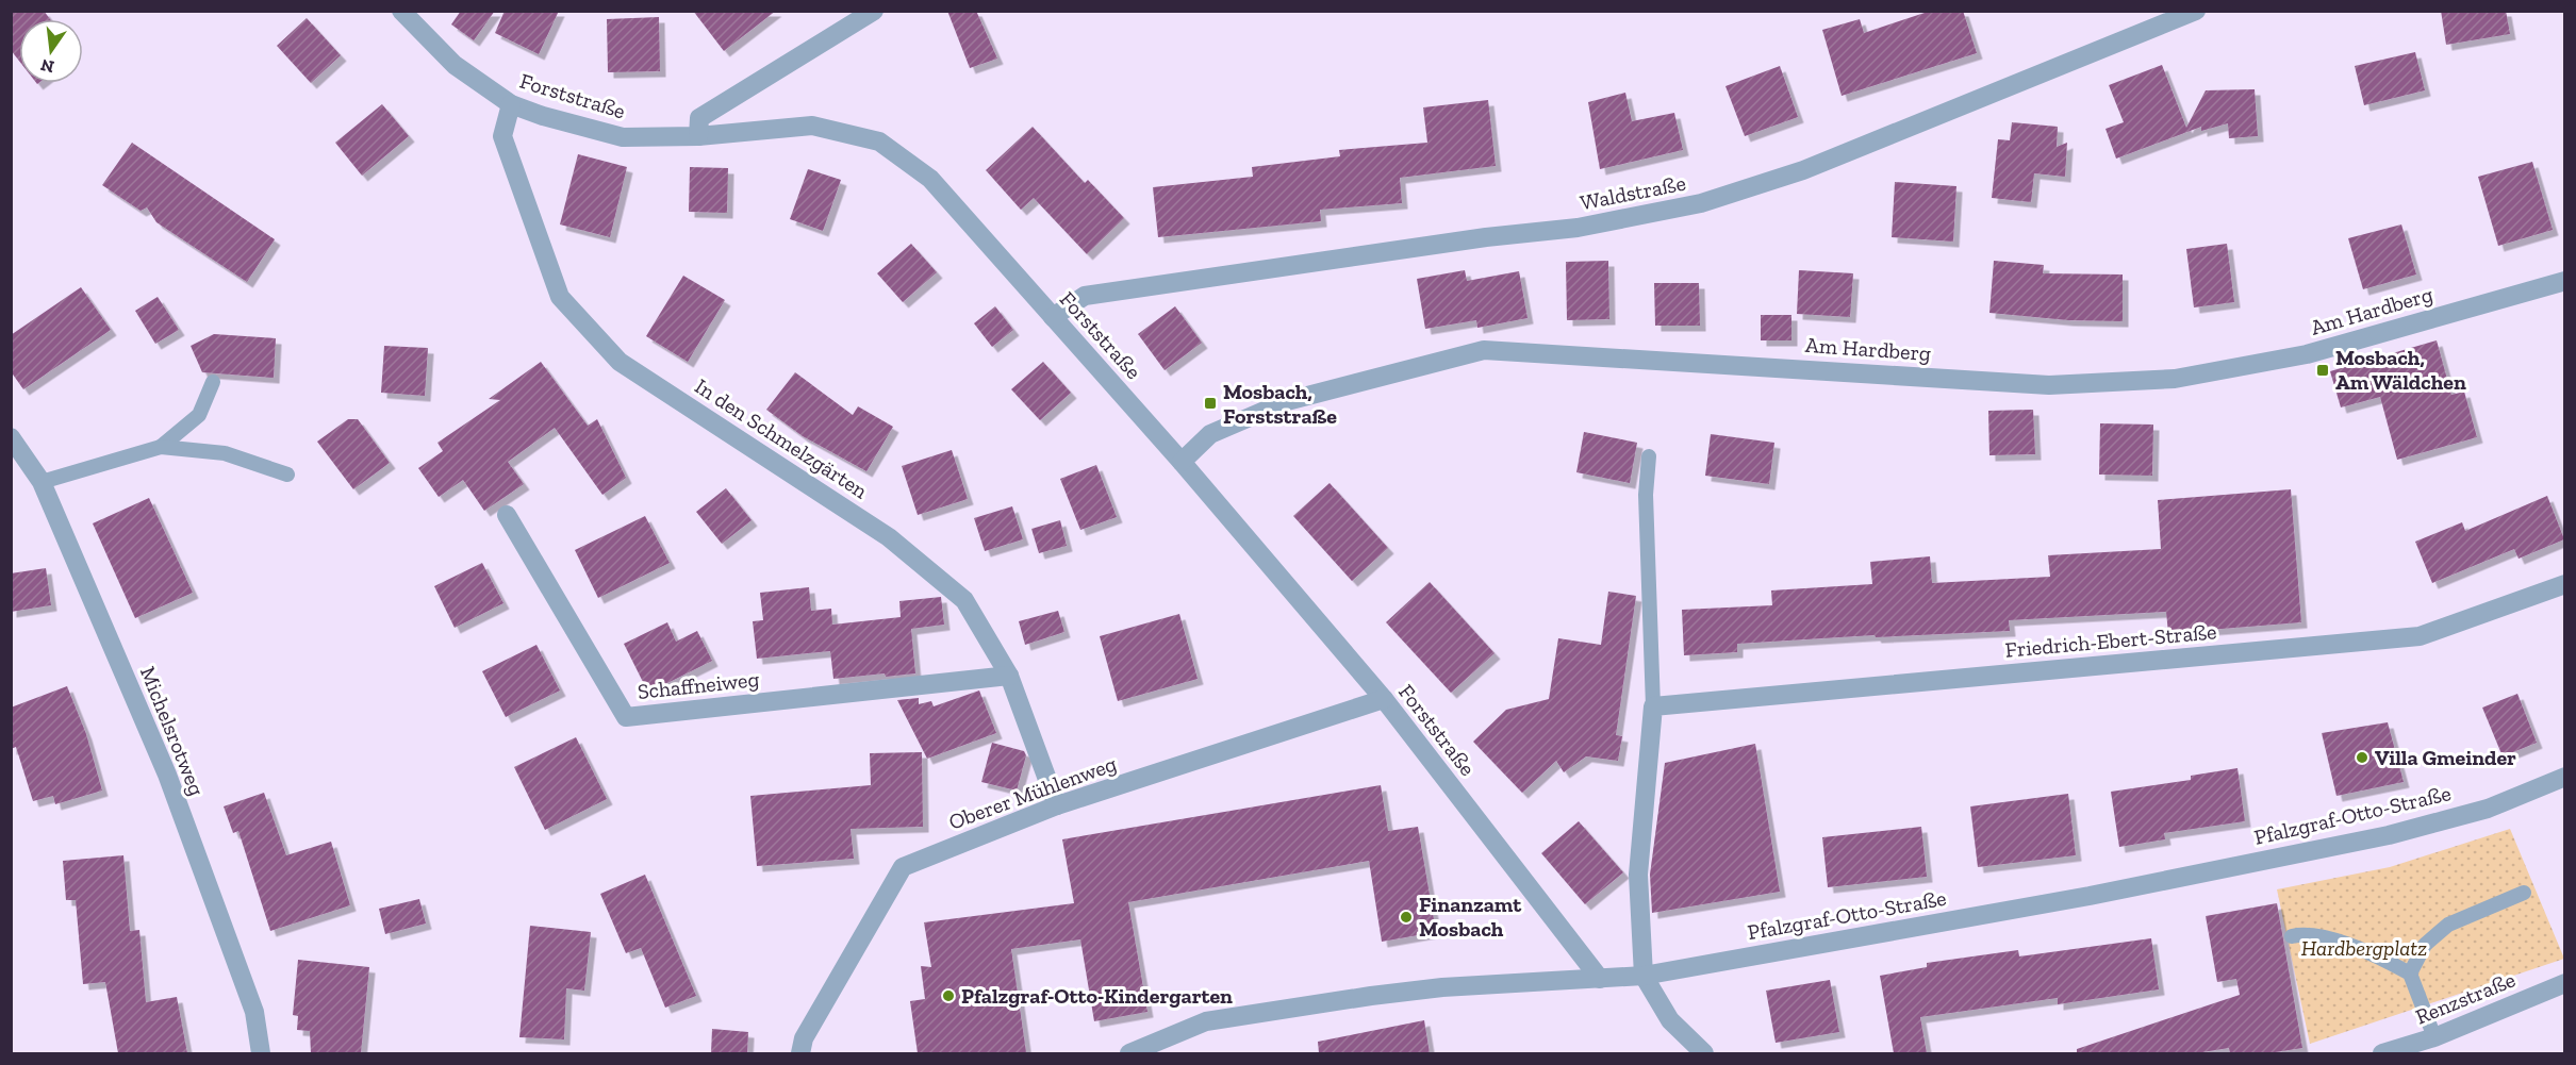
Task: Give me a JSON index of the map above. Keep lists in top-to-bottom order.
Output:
{
  "streets": {
    "street": [
      "Forststraße",
      "Waldstraße",
      "Am Hardberg",
      "In den Schmelzgärten",
      "Friedrich-Ebert-Straße",
      "Schaffneiweg",
      "Michelsrotweg",
      "Oberer Mühlenweg",
      "Pfalzgraf-Otto-Straße",
      "Renzstraße"
    ]
  },
  "crossings": [
    ["Forststraße", "Waldstraße"],
    ["Forststraße", "Am Hardberg"],
    ["Forststraße", "In den Schmelzgärten"],
    ["Forststraße", "Oberer Mühlenweg"],
    ["Forststraße", "Pfalzgraf-Otto-Straße"],
    ["In den Schmelzgärten", "Schaffneiweg"],
    ["In den Schmelzgärten", "Oberer Mühlenweg"]
  ],
  "parks": ["Hardbergplatz"],
  "places": {
    "transit": ["Mosbach, Am Wäldchen", "Mosbach, Forststraße"],
    "other": ["Villa Gmeinder", "Finanzamt Mosbach", "Pfalzgraf-Otto-Kindergarten"]
  },
  "north": "bottom"
}
